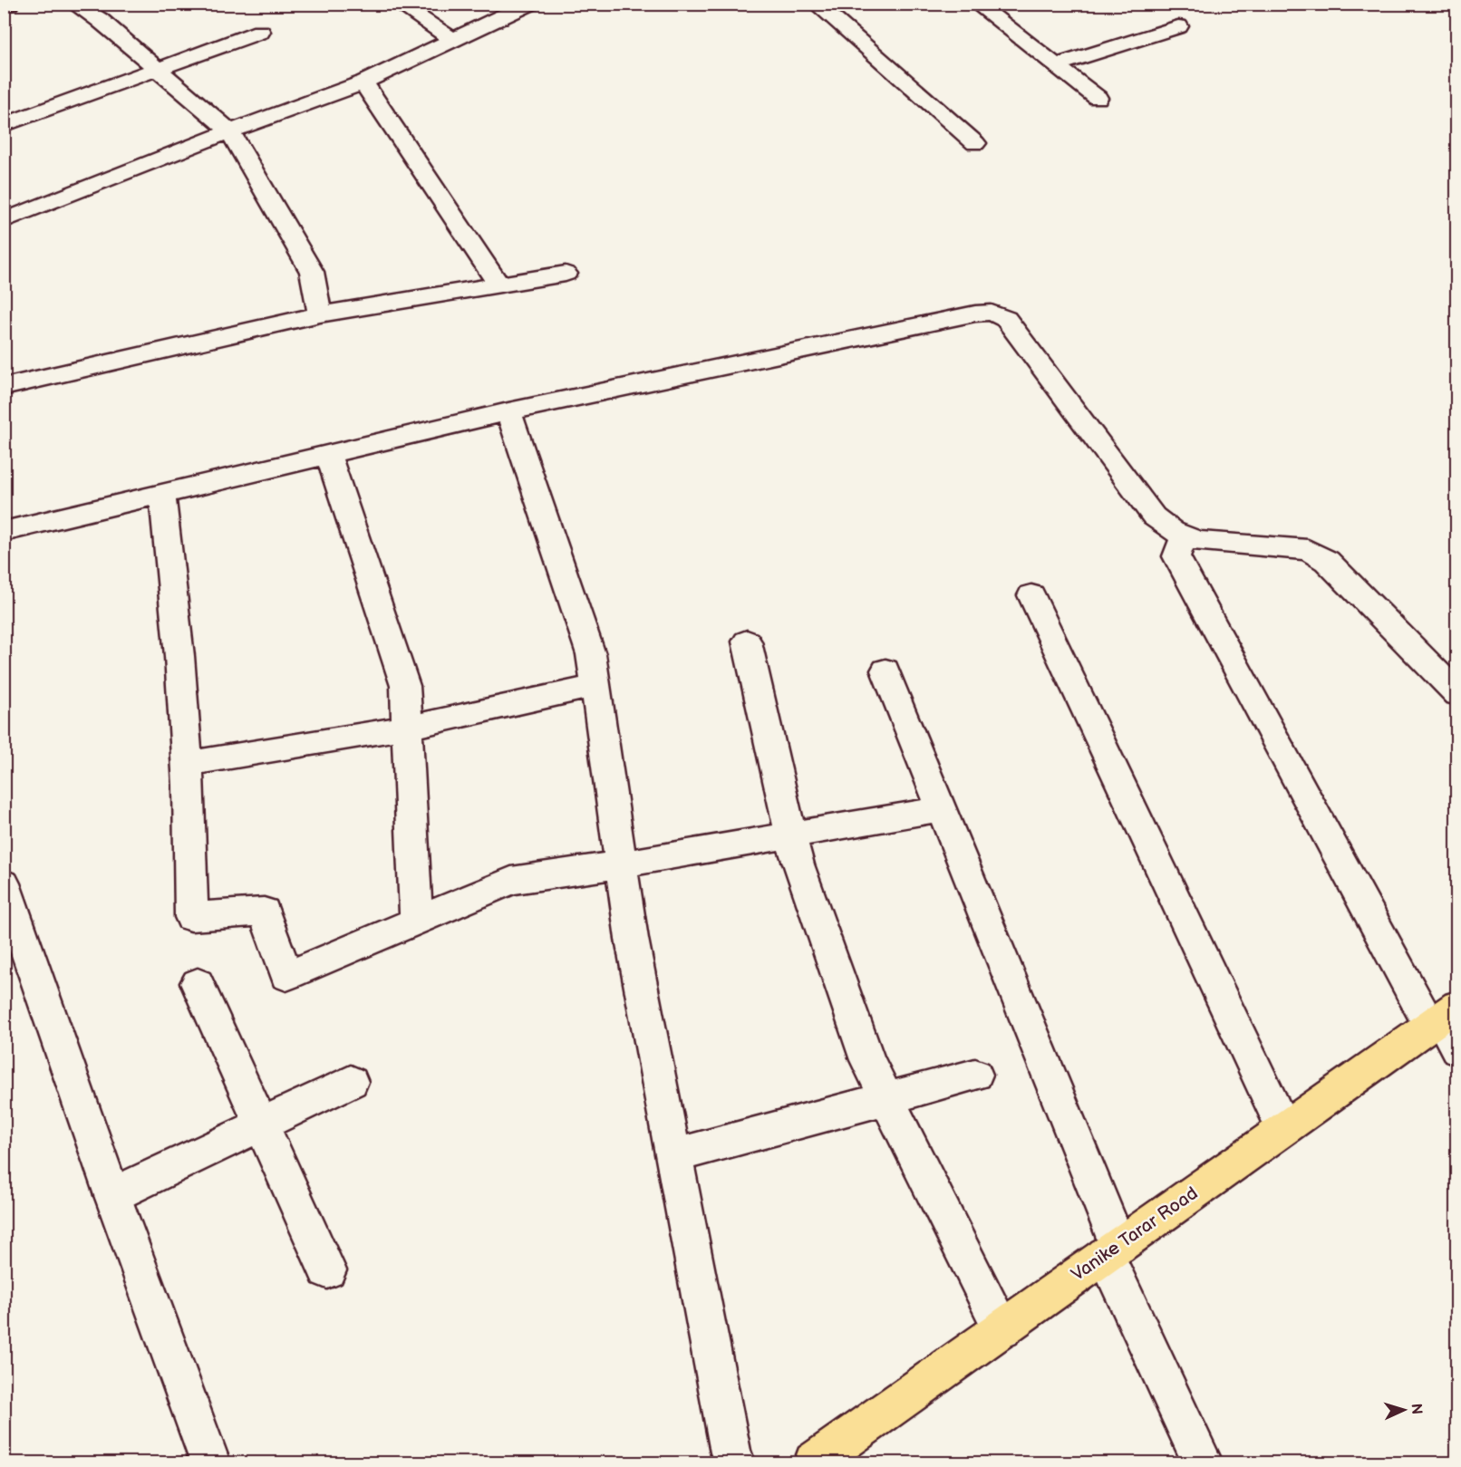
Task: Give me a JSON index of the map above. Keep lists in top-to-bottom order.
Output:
{
  "streets": {
    "main road": ["Vanike Tarar Road"]
  },
  "north": "right"
}
